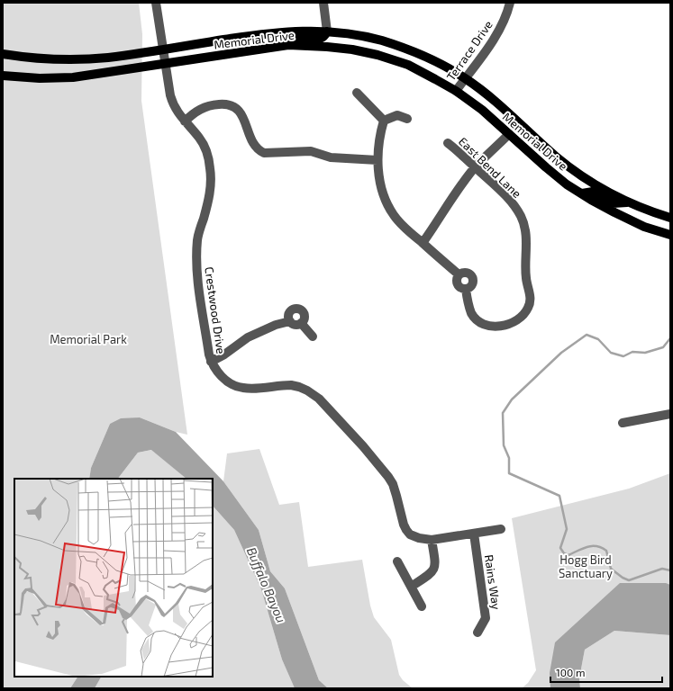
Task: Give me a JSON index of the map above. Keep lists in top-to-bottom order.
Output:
{
  "streets": {
    "main road": ["Memorial Drive"],
    "street": [
      "Terrace Drive",
      "East Bend Lane",
      "Crestwood Drive",
      "Rains Way"
    ]
  },
  "crossings": [
    ["Memorial Drive", "Terrace Drive"],
    ["Memorial Drive", "Crestwood Drive"],
    ["Crestwood Drive", "Rains Way"]
  ],
  "water": ["Buffalo Bayou"],
  "parks": ["Memorial Park", "Hogg Bird Sanctuary"],
  "scale_bar": "100 m"
}
